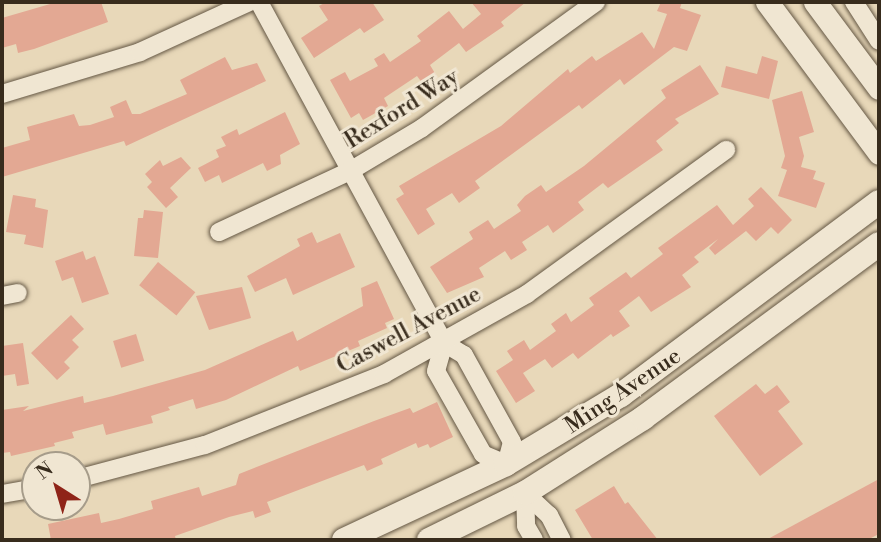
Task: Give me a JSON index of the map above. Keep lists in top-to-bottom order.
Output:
{
  "streets": {
    "main road": ["Ming Avenue"],
    "street": ["Rexford Way", "Caswell Avenue"]
  },
  "north": "top left"
}
